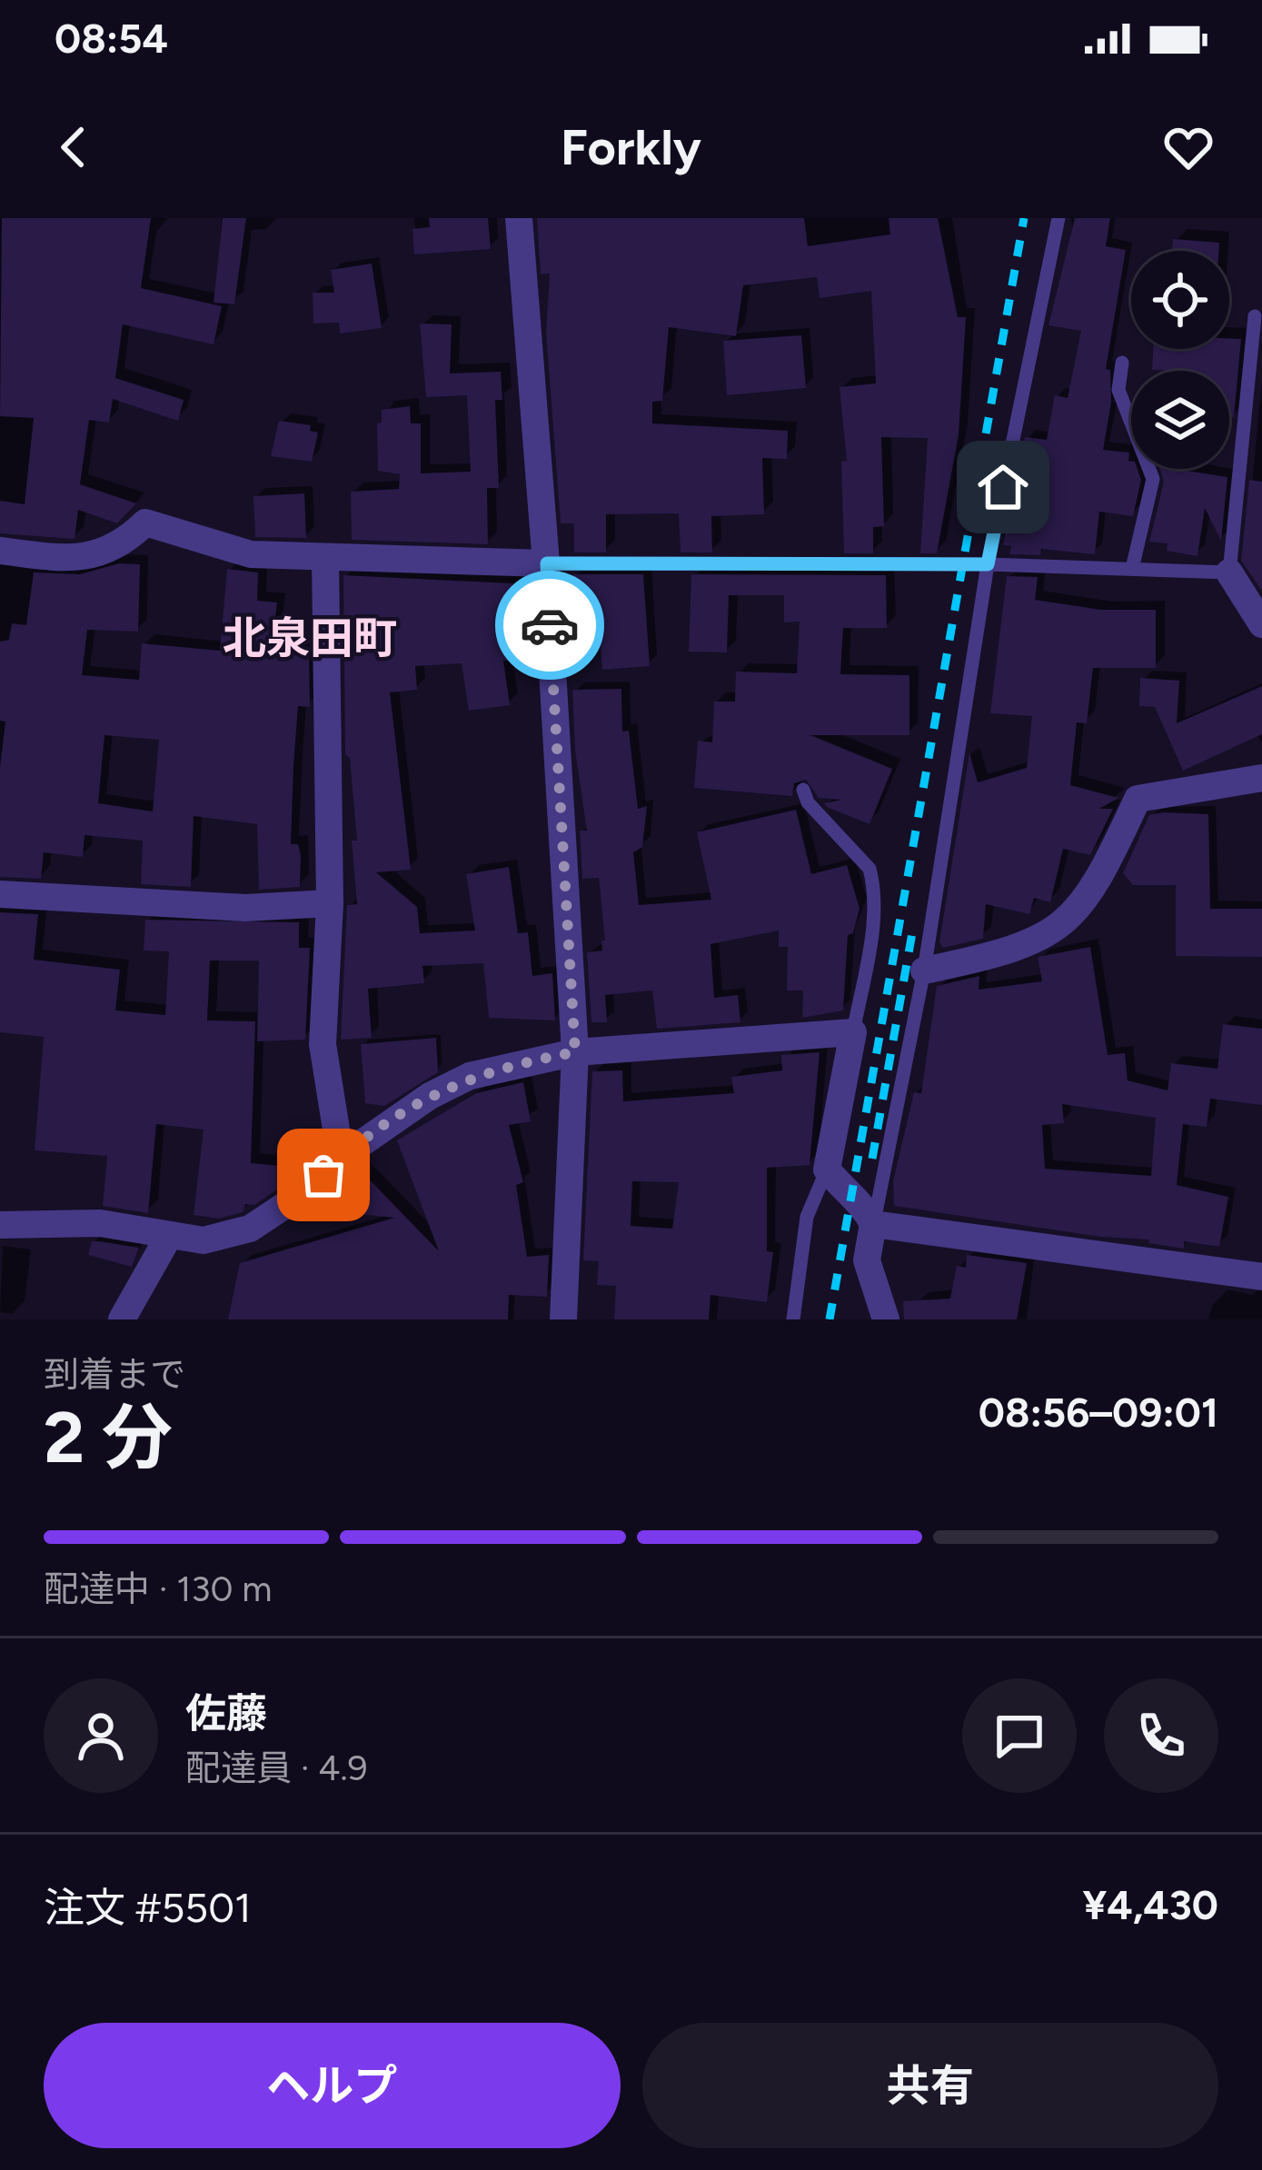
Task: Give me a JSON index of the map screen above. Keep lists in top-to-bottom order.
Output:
{
  "districts": ["北泉田町"],
  "page": {
    "status": "08:54",
    "header": "Forkly",
    "heading": ["2 分", "到着まで", "08:56–09:01"],
    "panel": [
      "佐藤",
      "配達員 · 4.9",
      "注文 #5501",
      "¥4,430"
    ],
    "bar": "配達中 · 130 m",
    "buttons": ["ヘルプ", "共有"]
  }
}
